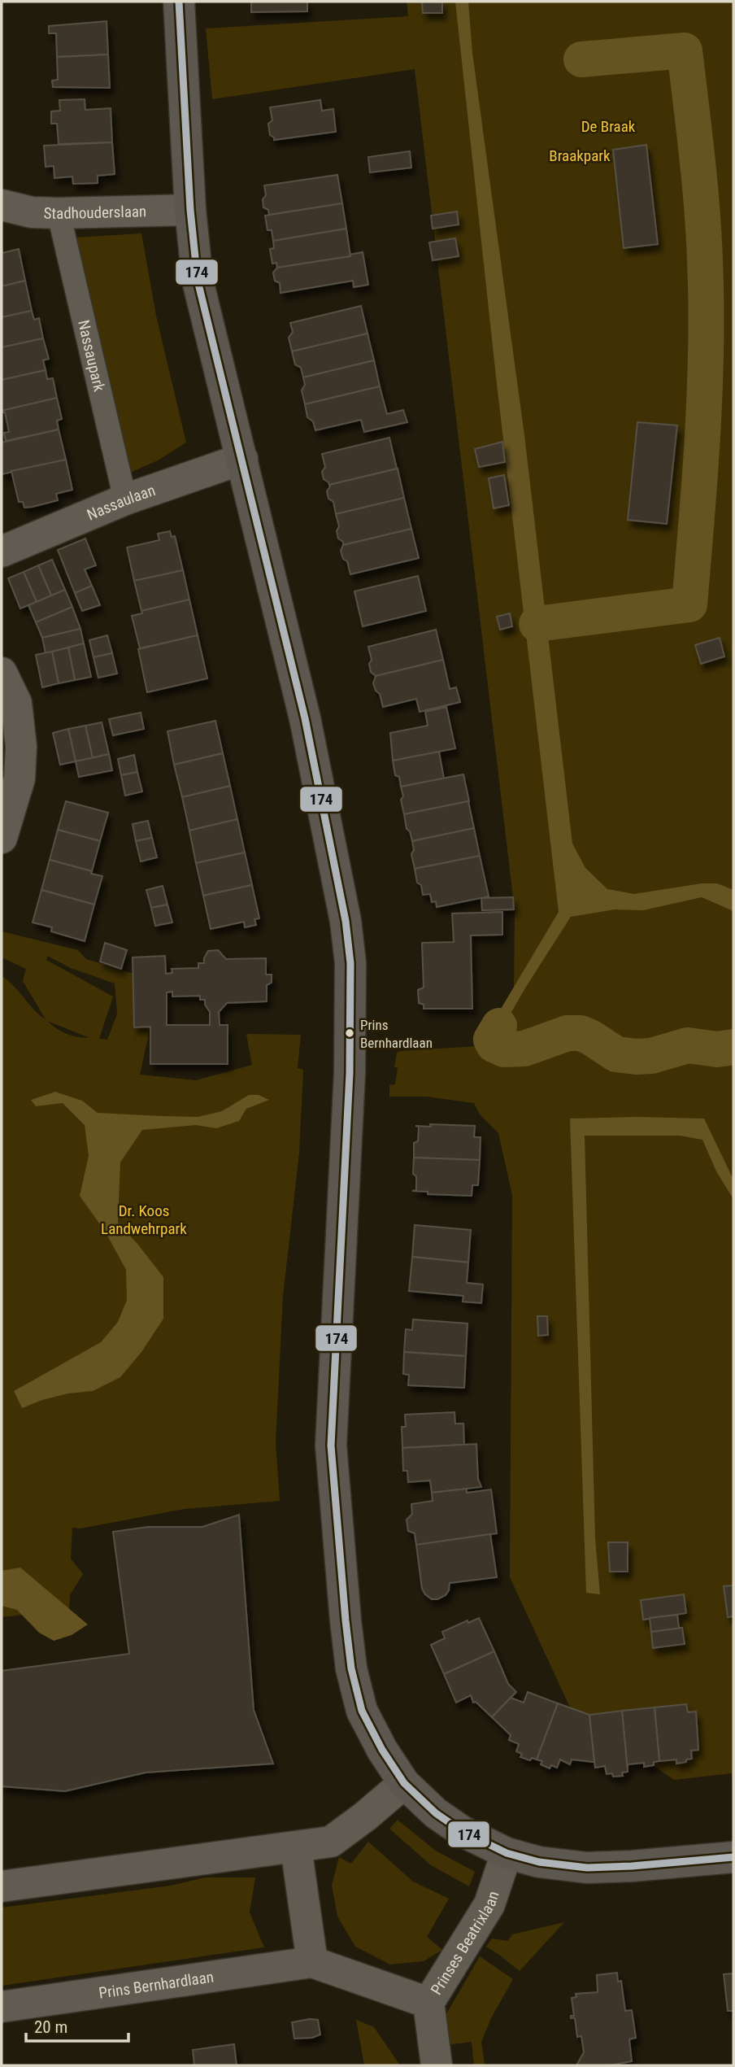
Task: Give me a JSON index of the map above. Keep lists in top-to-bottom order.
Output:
{
  "streets": {
    "street": [
      "Stadhouderslaan",
      "Nassaupark",
      "Nassaulaan",
      "Prinses Beatrixlaan",
      "Prins Bernhardlaan"
    ]
  },
  "crossings": [
    ["Stadhouderslaan", "Nassaupark"],
    ["Nassaupark", "Nassaulaan"],
    ["Prinses Beatrixlaan", "Prins Bernhardlaan"]
  ],
  "parks": ["De Braak", "Braakpark", "Dr. Koos Landwehrpark"],
  "places": ["Prins Bernhardlaan"],
  "lines": ["transit line 174"],
  "scale_bar": "20 m"
}
